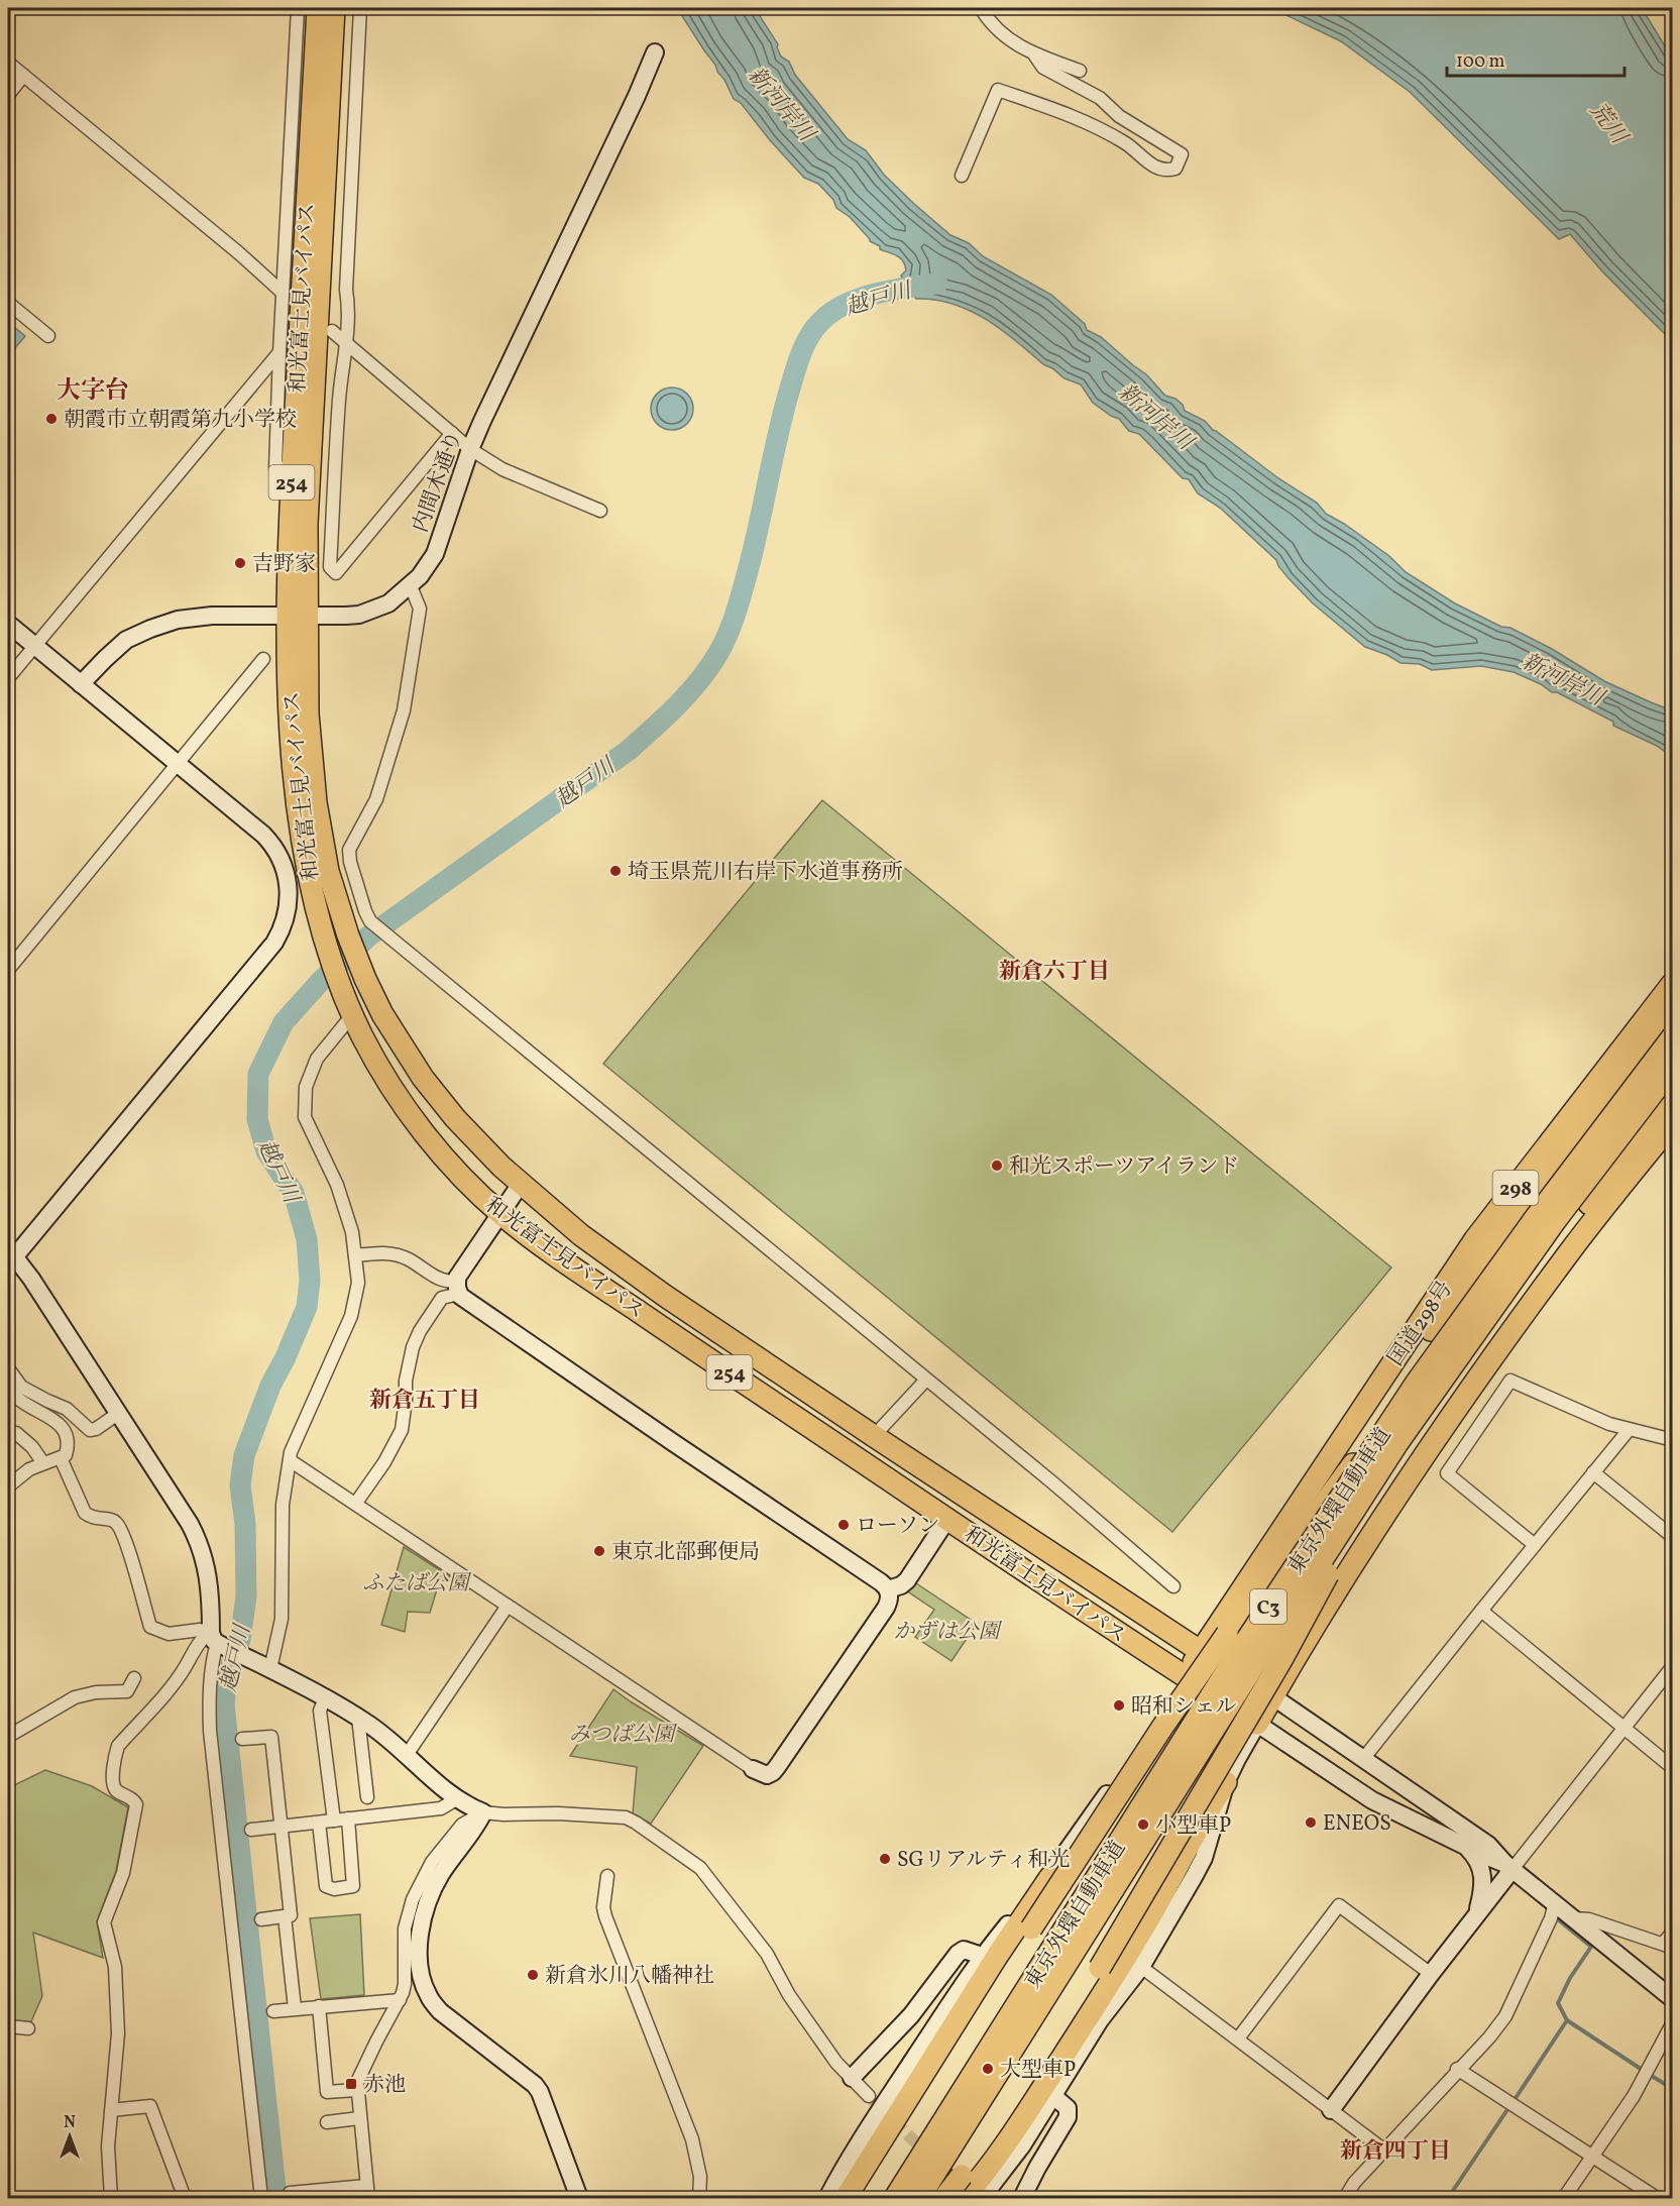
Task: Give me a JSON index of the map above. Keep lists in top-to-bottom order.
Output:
{
  "streets": {
    "highway": [
      "和光富士見バイパス",
      "254",
      "298",
      "国道298号",
      "東京外環自動車道",
      "C3"
    ],
    "street": ["内間木通り"]
  },
  "crossings": [
    ["和光富士見バイパス", "内間木通り"],
    ["和光富士見バイパス", "国道298号"]
  ],
  "districts": [
    "大字台",
    "新倉六丁目",
    "新倉五丁目",
    "新倉四丁目"
  ],
  "water": ["新河岸川", "荒川", "越戸川"],
  "parks": ["ふたば公園", "かずは公園", "みつば公園"],
  "places": {
    "other": [
      "朝霞市立朝霞第九小学校",
      "吉野家",
      "埼玉県荒川右岸下水道事務所",
      "和光スポーツアイランド",
      "ローソン",
      "東京北部郵便局",
      "昭和シェル",
      "ENEOS",
      "小型車P",
      "SGリアルティ和光",
      "新倉氷川八幡神社",
      "大型車P"
    ],
    "transit": ["赤池"]
  },
  "scale_bar": "100 m",
  "north": "top"
}
